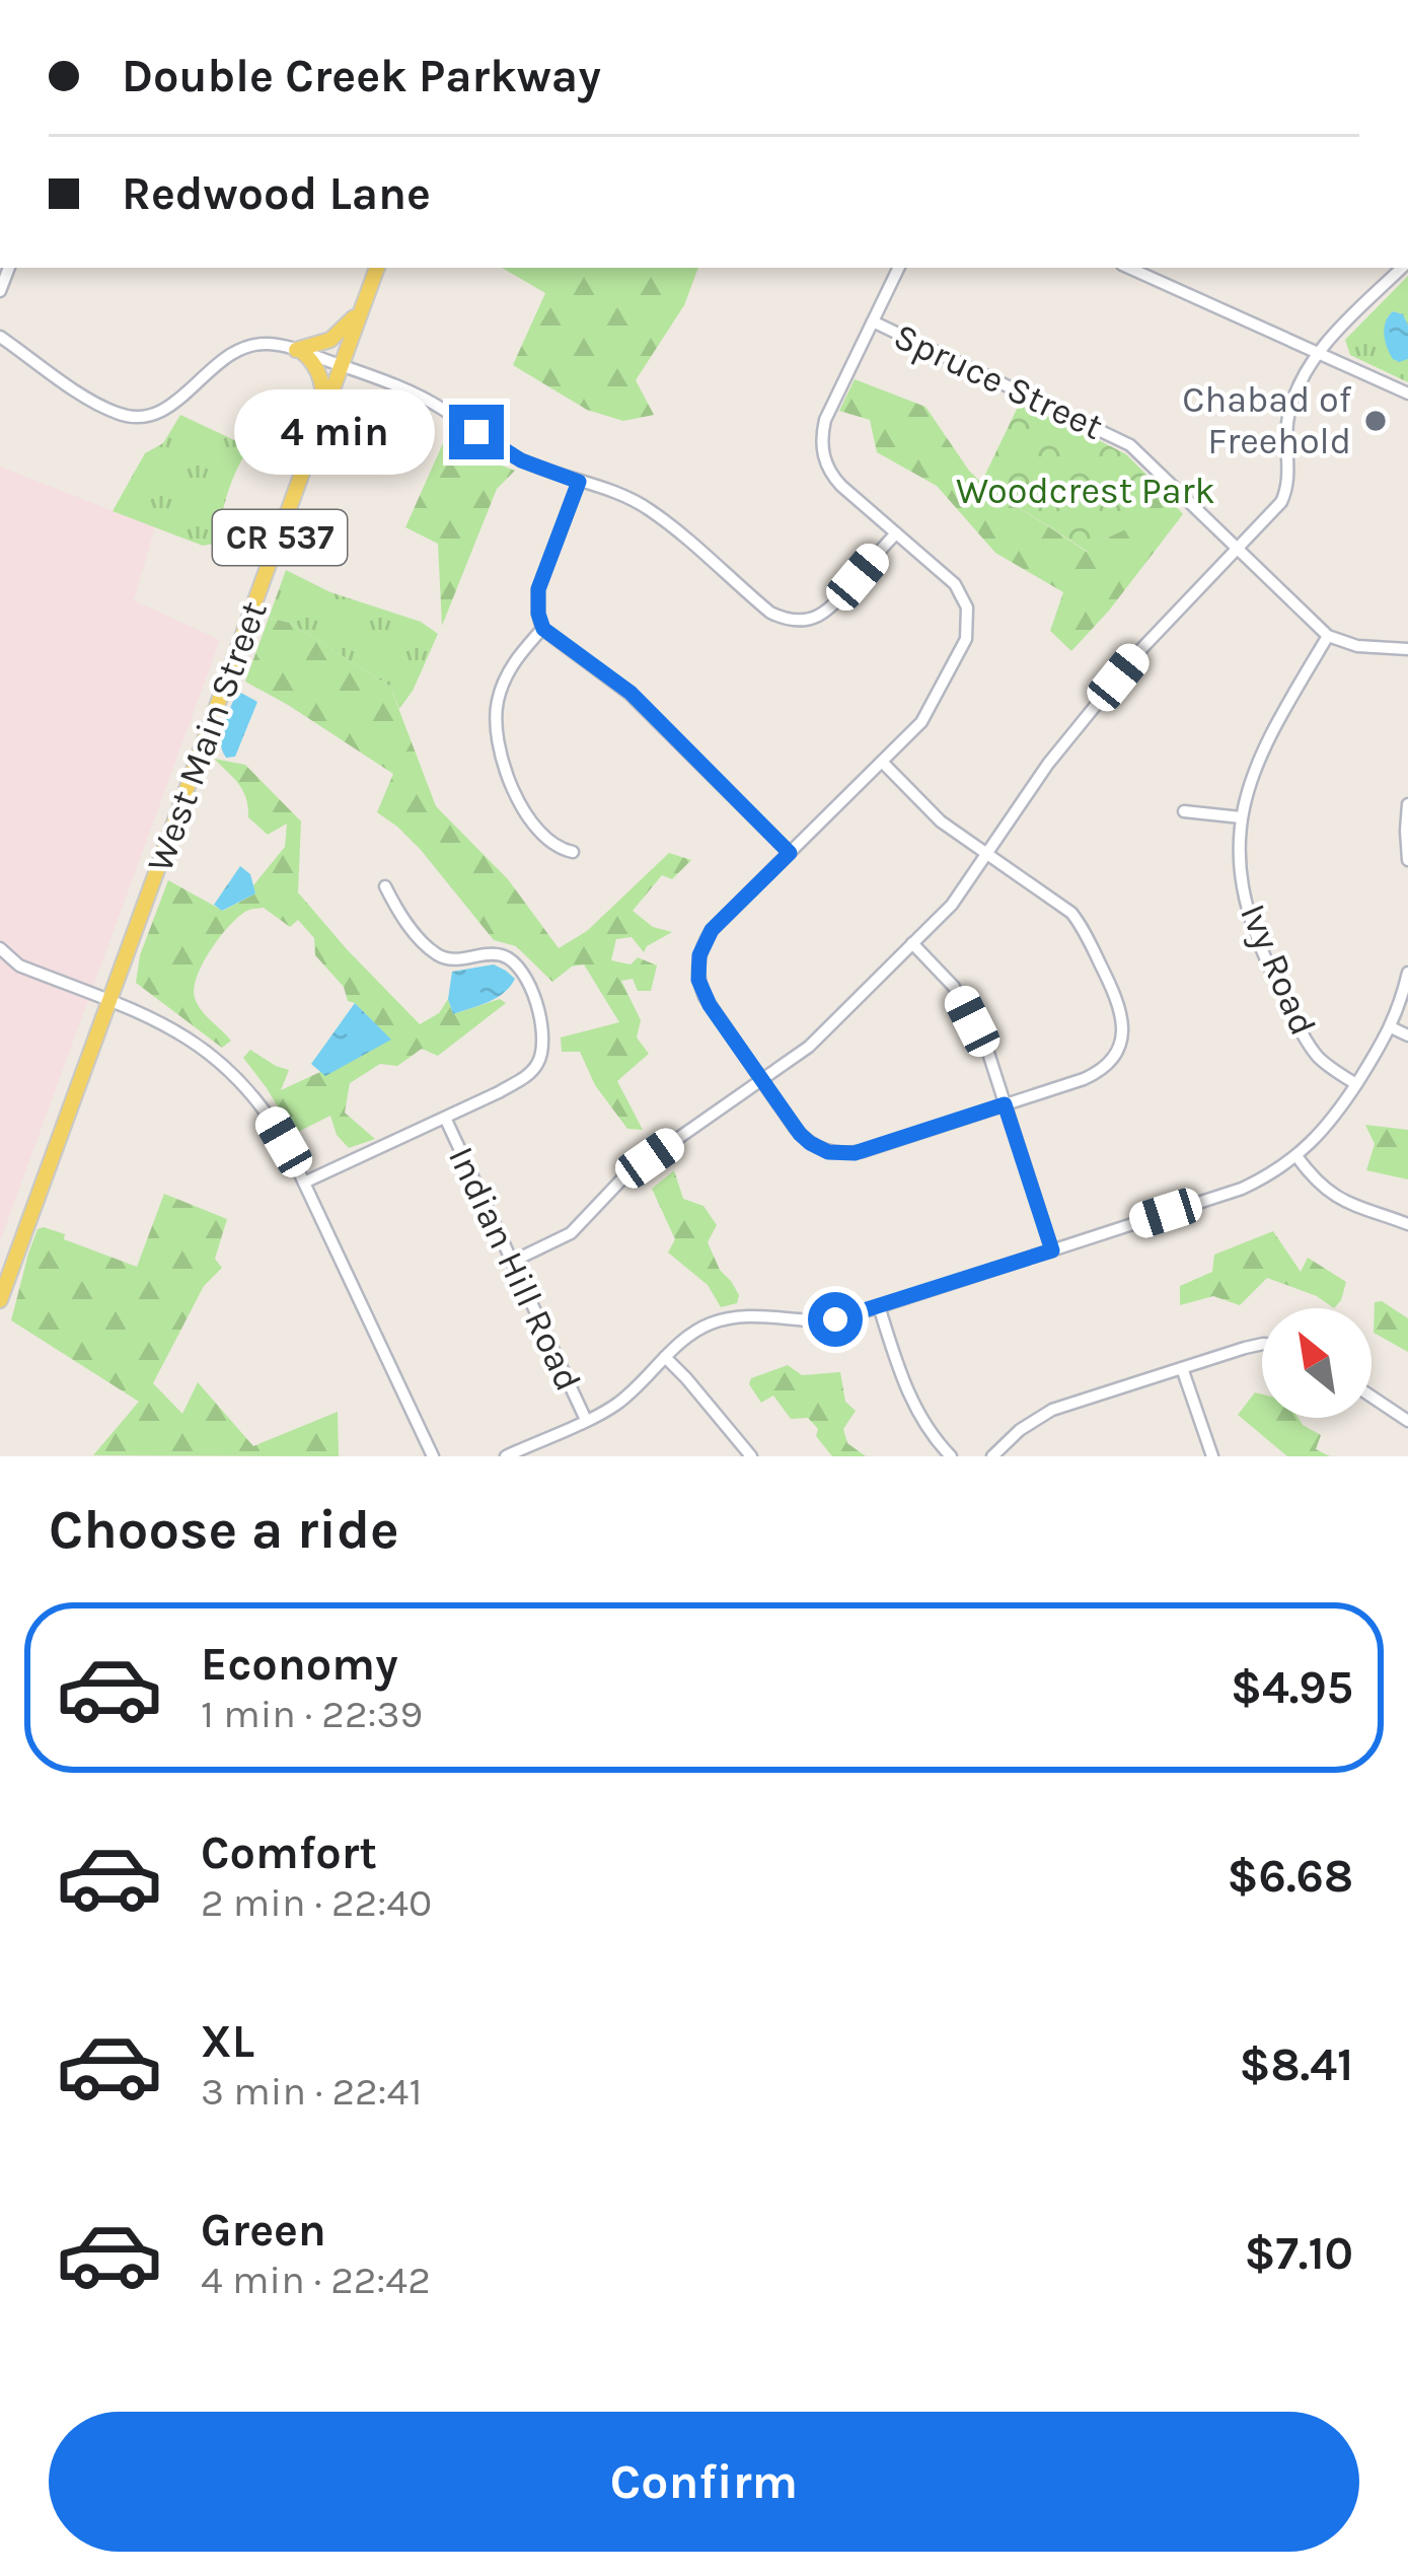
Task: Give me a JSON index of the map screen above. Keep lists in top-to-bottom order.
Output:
{
  "streets": {
    "main road": ["CR 537", "West Main Street"],
    "street": ["Spruce Street", "Ivy Road", "Indian Hill Road"]
  },
  "crossings": [
    ["Spruce Street", "Ivy Road"],
    ["CR 537", "West Main Street"]
  ],
  "parks": ["Woodcrest Park"],
  "places": ["Chabad of Freehold"],
  "north": "top left",
  "page": {
    "banner": ["Double Creek Parkway", "Redwood Lane"],
    "bubble": "4 min",
    "heading": "Choose a ride",
    "list": [
      {
        "name": "Economy",
        "note": "1 min · 22:39",
        "value": "$4.95"
      },
      {
        "name": "Comfort",
        "note": "2 min · 22:40",
        "value": "$6.68"
      },
      {
        "name": "XL",
        "note": "3 min · 22:41",
        "value": "$8.41"
      },
      {
        "name": "Green",
        "note": "4 min · 22:42",
        "value": "$7.10"
      }
    ],
    "buttons": "Confirm"
  }
}
